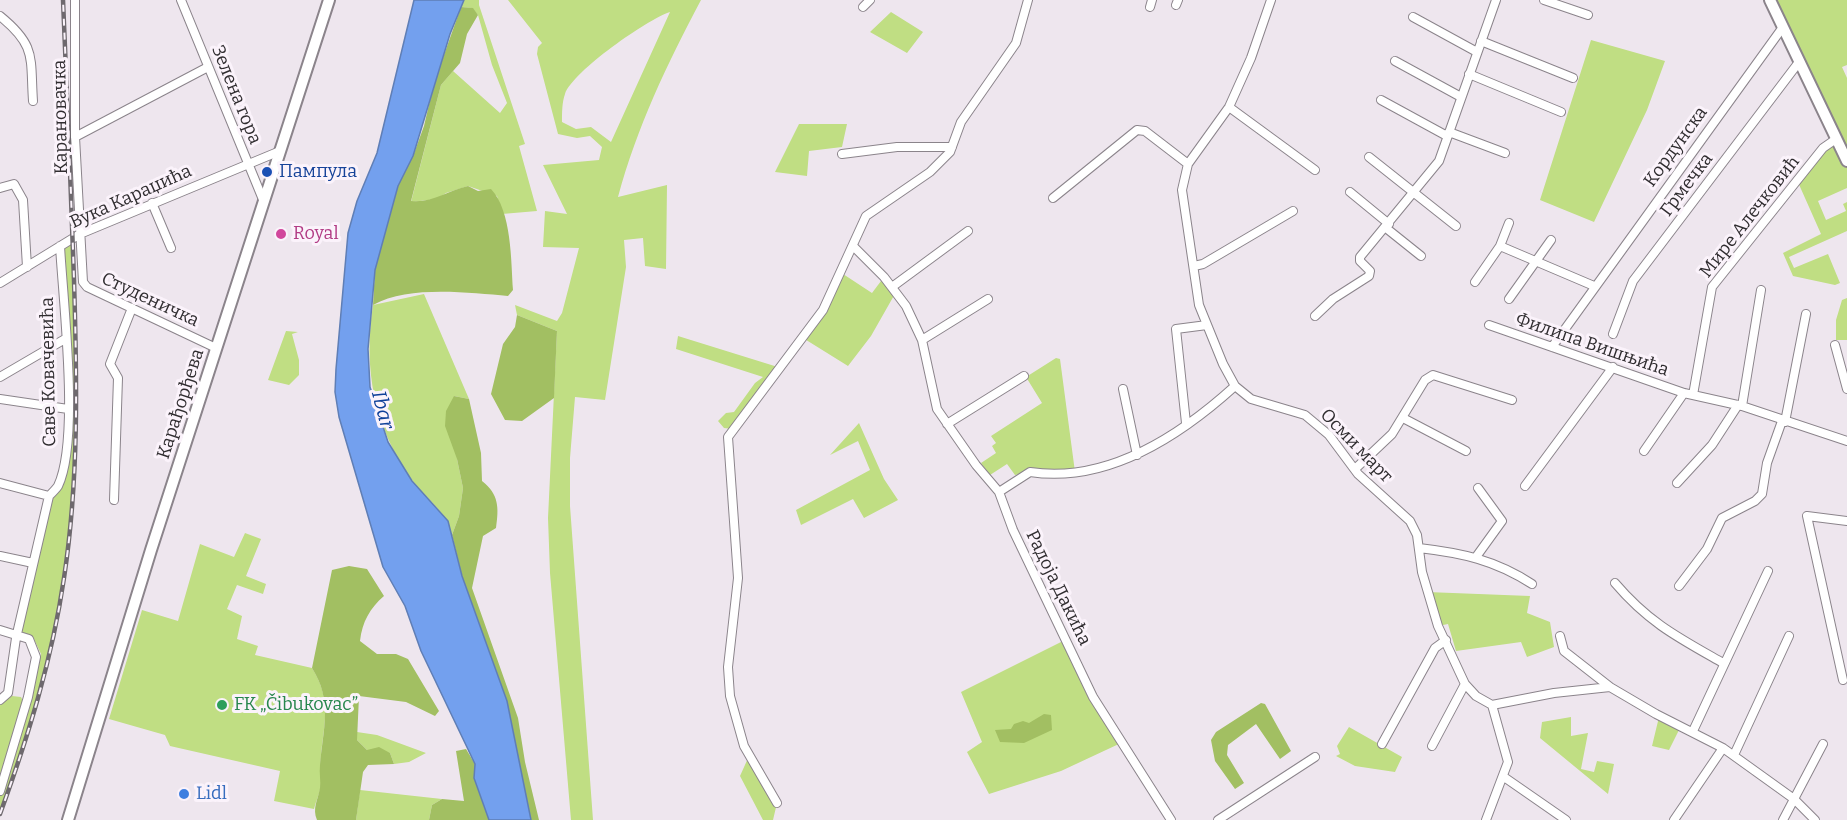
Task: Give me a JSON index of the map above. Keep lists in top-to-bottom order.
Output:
{
  "streets": {
    "street": [
      "Зелена гора",
      "Карановачка",
      "Кордунска",
      "Грмечка",
      "Вука Караџића",
      "Мире Алечковић",
      "Студеничка",
      "Филипа Вишњића",
      "Саве Ковачевића",
      "Карађорђева",
      "Осми март",
      "Радоја Дакића"
    ]
  },
  "crossings": [
    ["Зелена гора", "Вука Караџића"],
    ["Зелена гора", "Карађорђева"],
    ["Карановачка", "Вука Караџића"],
    ["Карановачка", "Студеничка"],
    ["Кордунска", "Филипа Вишњића"],
    ["Вука Караџића", "Студеничка"],
    ["Вука Караџића", "Саве Ковачевића"],
    ["Вука Караџића", "Карађорђева"],
    ["Мире Алечковић", "Филипа Вишњића"],
    ["Студеничка", "Карађорђева"]
  ],
  "water": ["Ibar"],
  "places": [
    "Пампула",
    "Royal",
    "FK „Čibukovac”",
    "Lidl"
  ]
}
